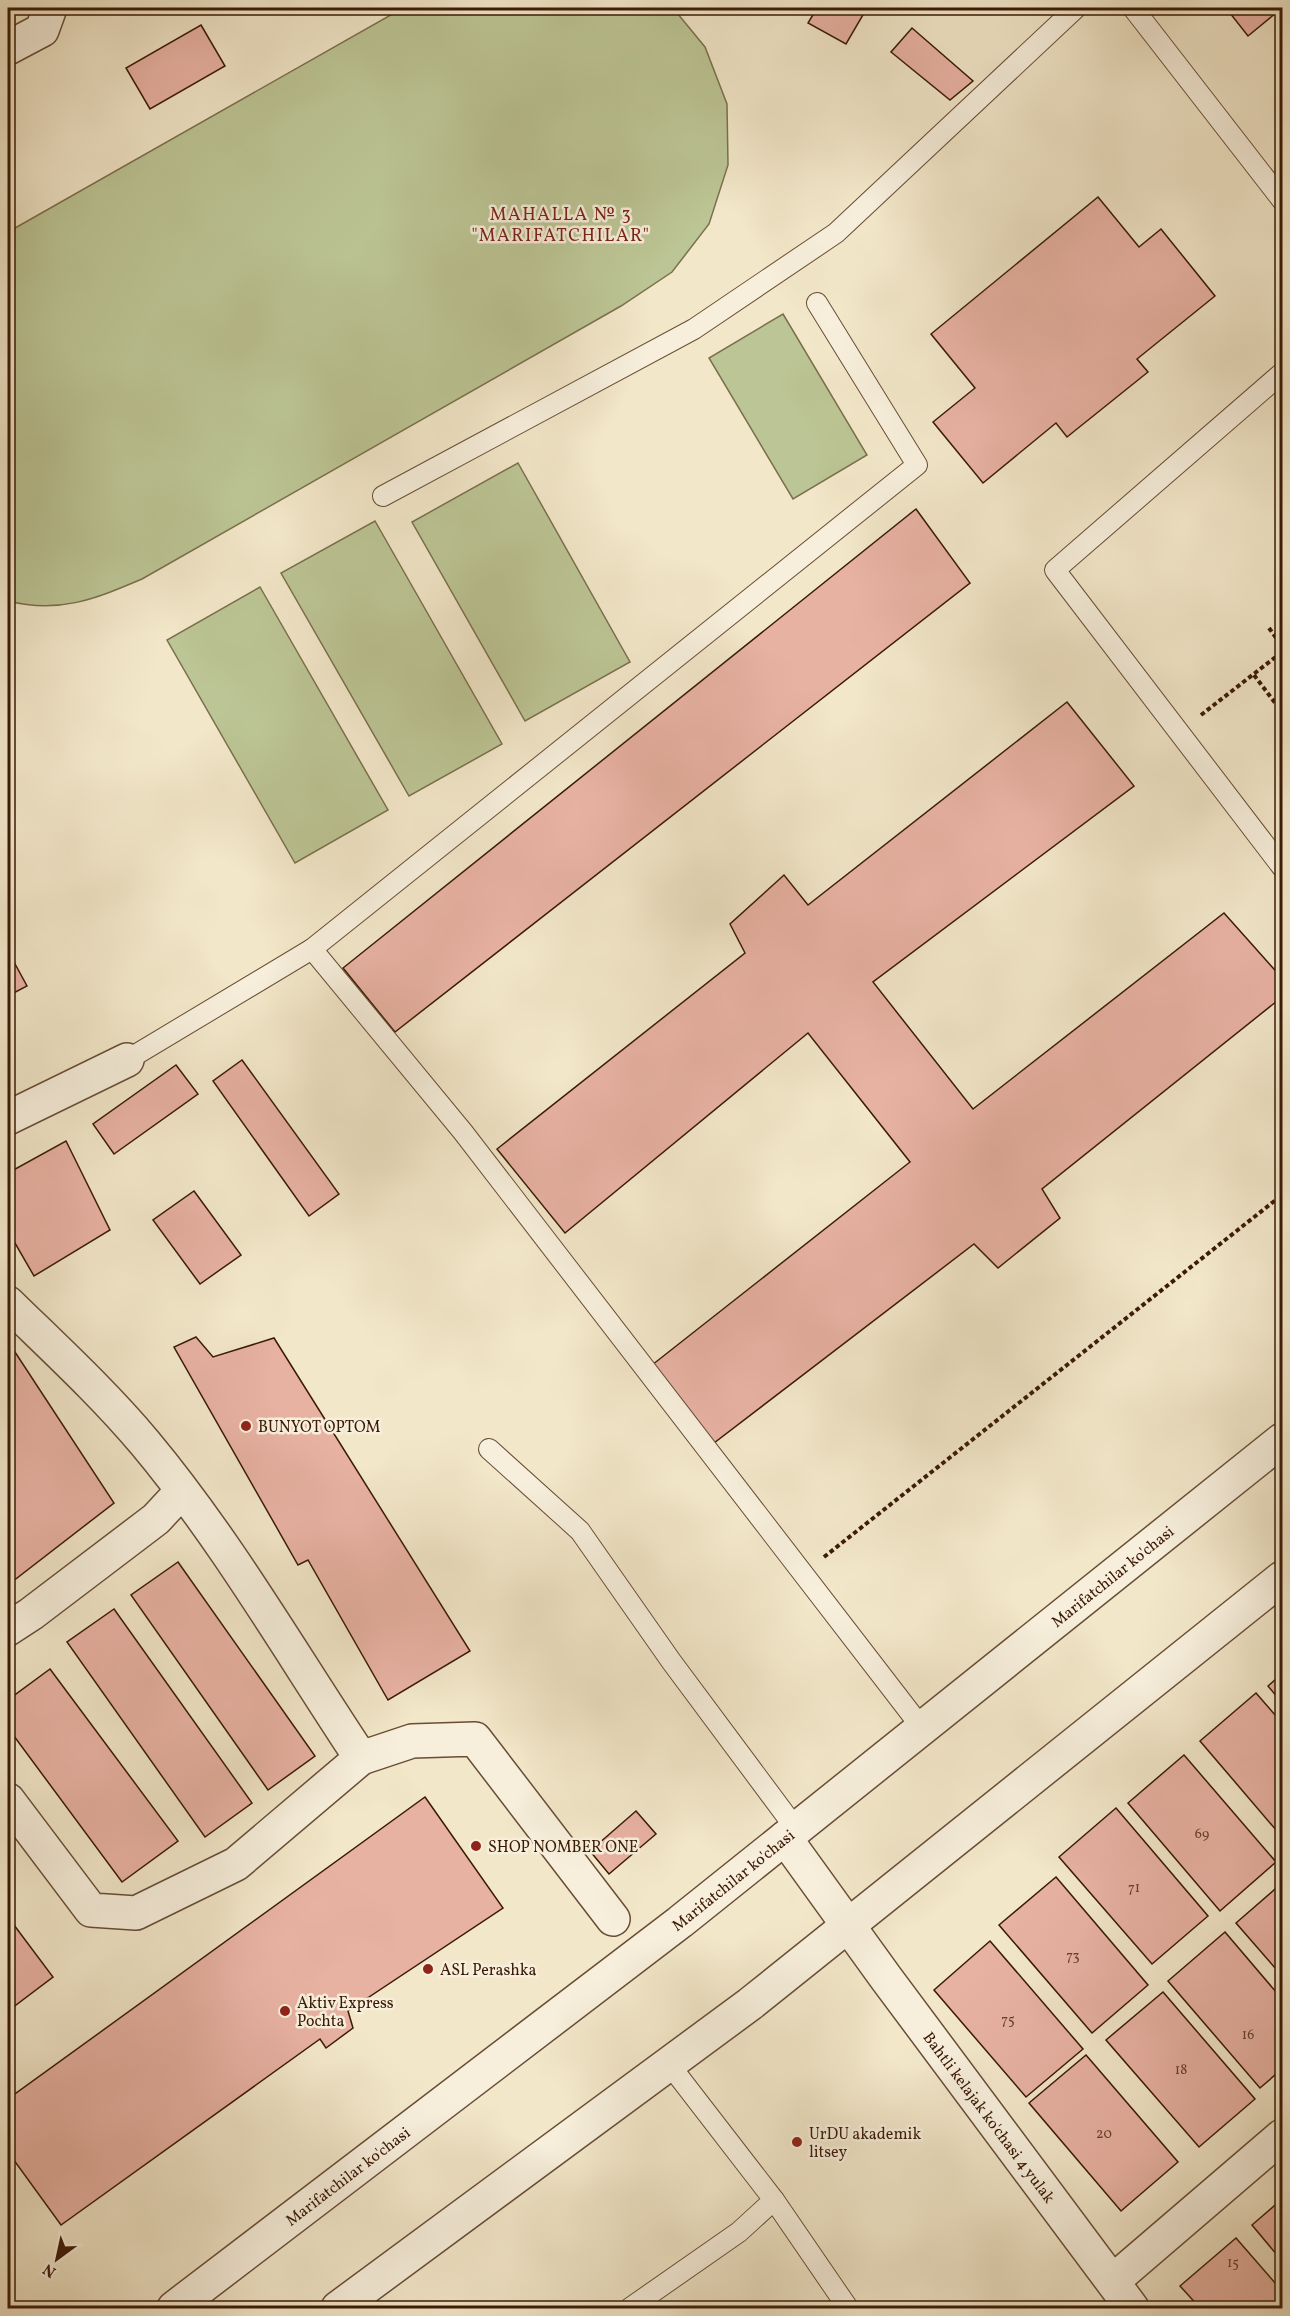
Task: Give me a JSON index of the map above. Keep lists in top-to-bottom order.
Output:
{
  "streets": {
    "street": ["Marifatchilar ko'chasi", "Bahtli kelajak ko'chasi 4 yulak"]
  },
  "crossings": [
    ["Marifatchilar ko'chasi", "Bahtli kelajak ko'chasi 4 yulak"]
  ],
  "districts": ["MAHALLA № 3 \"MARIFATCHILAR\""],
  "places": [
    "BUNYOT OPTOM",
    "SHOP NOMBER ONE",
    "ASL Perashka",
    "Aktiv Express Pochta",
    "UrDU akademik litsey"
  ],
  "house_numbers": [
    "69",
    "71",
    "73",
    "75",
    "16",
    "18",
    "20",
    "15"
  ],
  "north": "bottom left"
}
